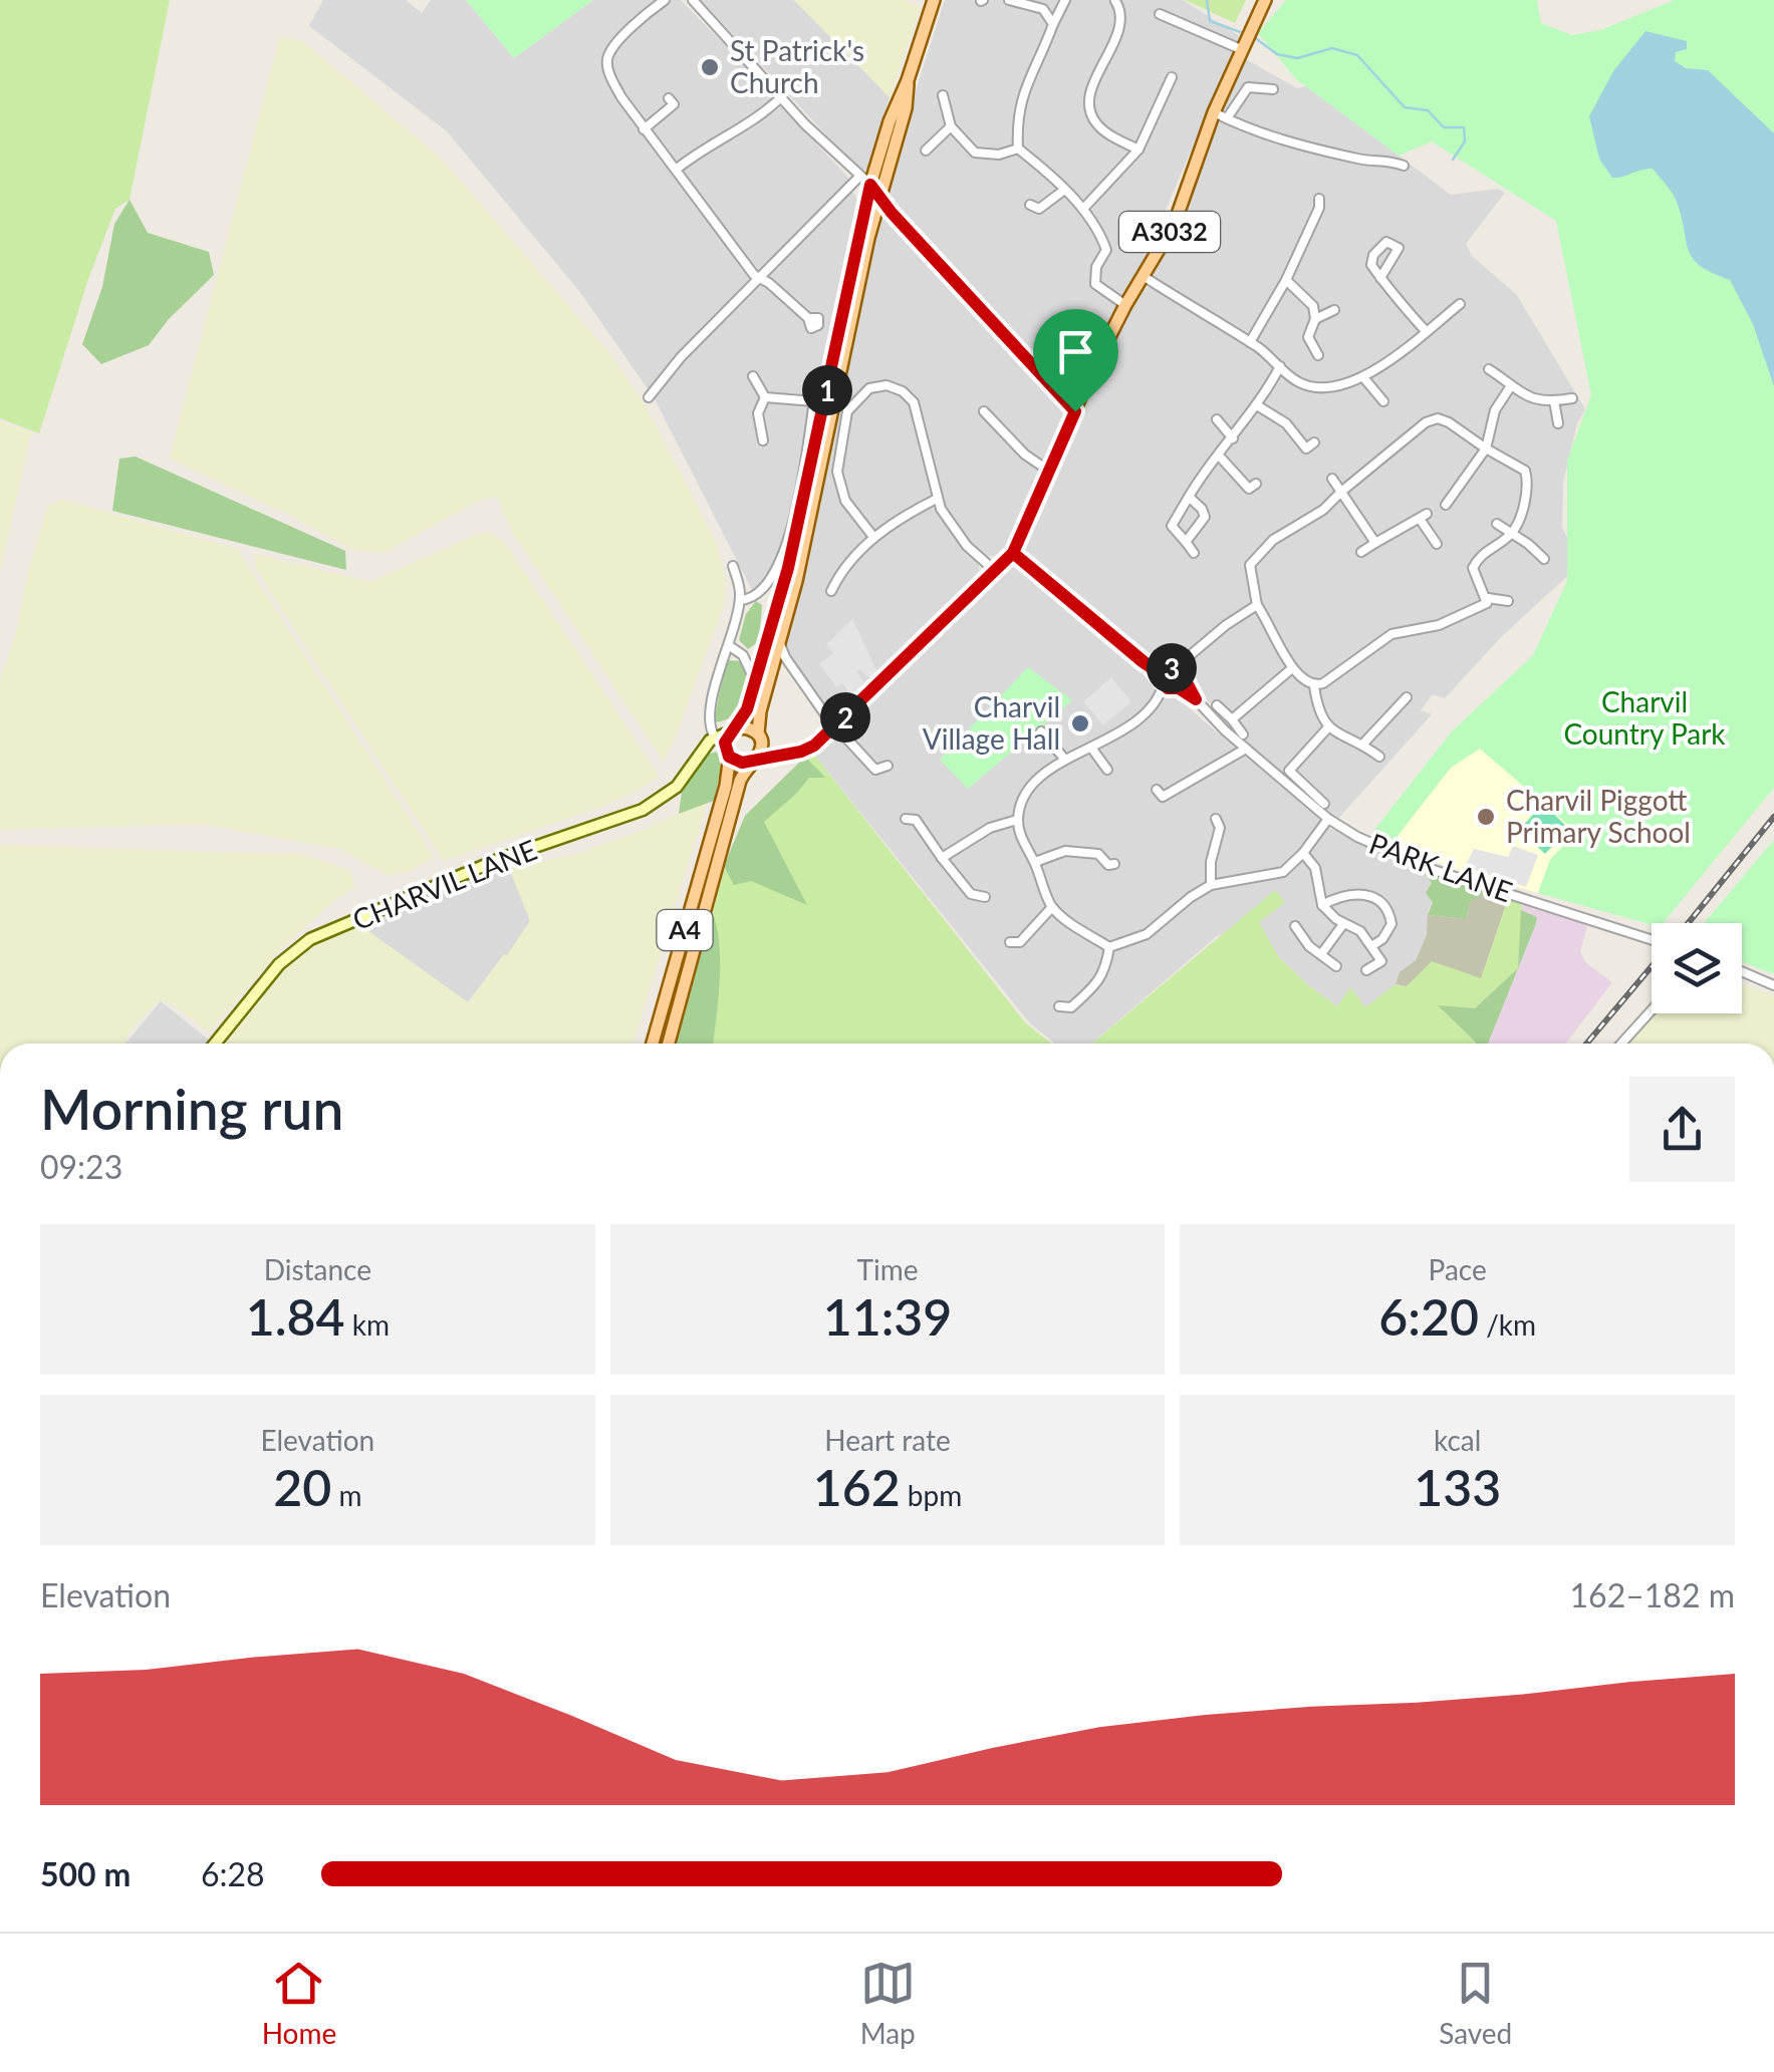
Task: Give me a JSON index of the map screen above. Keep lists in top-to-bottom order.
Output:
{
  "streets": {
    "main road": ["A3032", "CHARVIL LANE", "A4"],
    "street": ["PARK LANE"]
  },
  "crossings": [
    ["A3032", "PARK LANE"],
    ["A3032", "CHARVIL LANE"],
    ["A3032", "A4"],
    ["CHARVIL LANE", "A4"]
  ],
  "parks": ["Charvil Country Park"],
  "places": ["St Patrick's Church", "Charvil Village Hall", "Charvil Piggott Primary School"],
  "page": {
    "pins": ["1", "3", "2"],
    "heading": ["Morning run", "09:23"],
    "stats": [
      ["Distance", "1.84 km"],
      ["Time", "11:39"],
      ["Pace", "6:20 /km"],
      ["Elevation", "20 m"],
      ["Heart rate", "162 bpm"],
      ["kcal", "133"]
    ],
    "chart": ["Elevation", "162–182 m"],
    "list": [
      {
        "name": "500 m",
        "note": "6:28"
      }
    ],
    "tabs": ["Home", "Map", "Saved"]
  }
}
